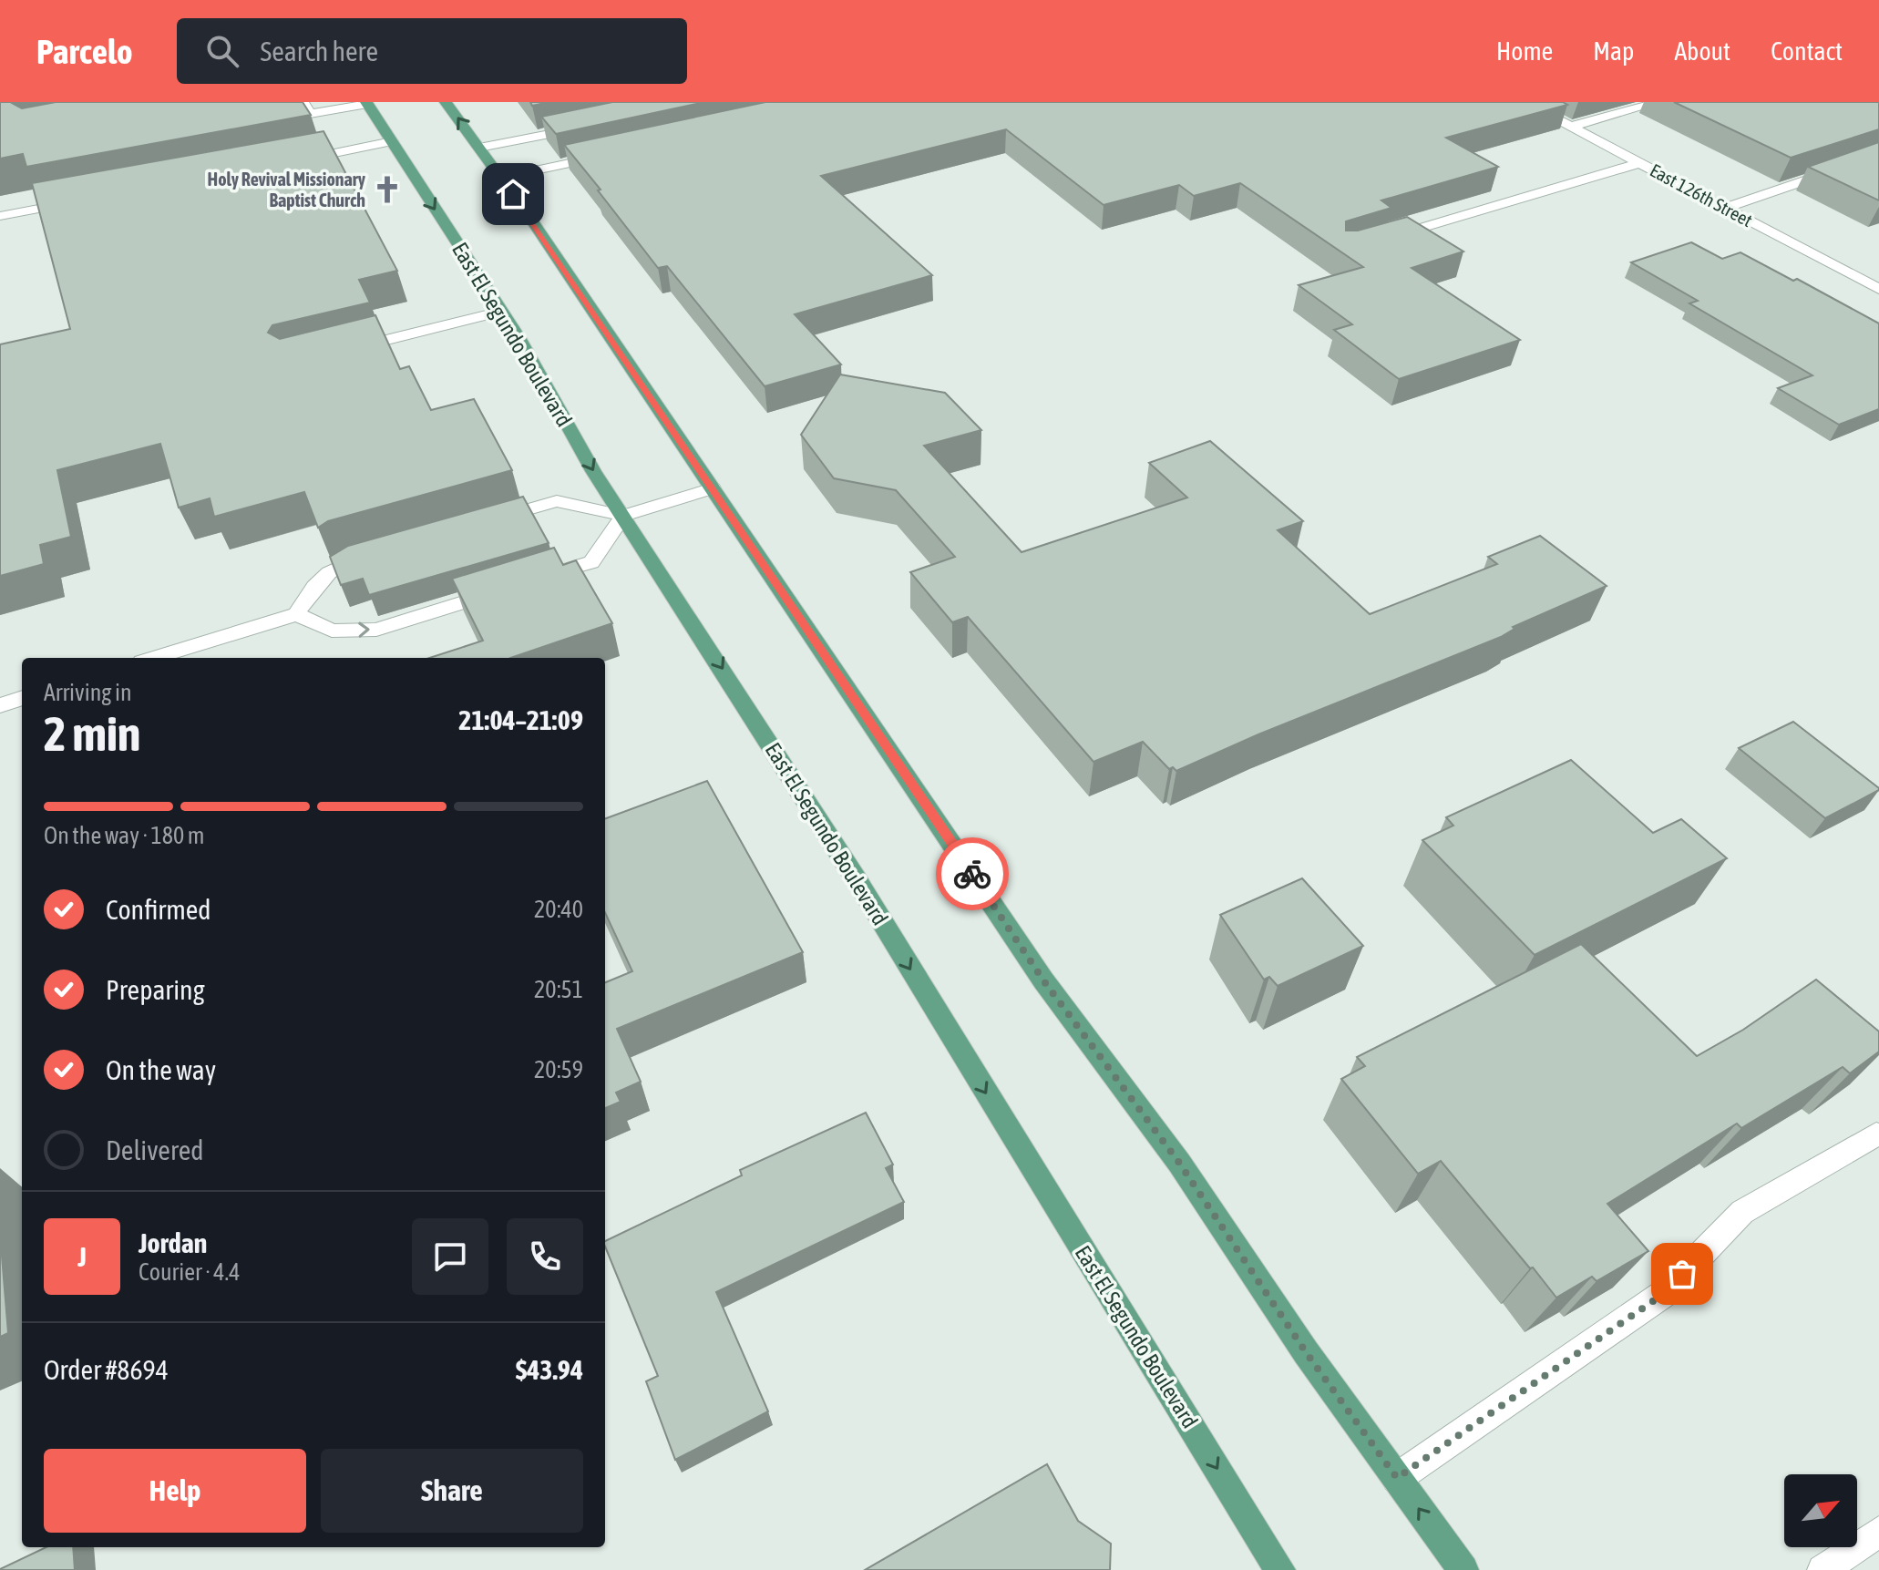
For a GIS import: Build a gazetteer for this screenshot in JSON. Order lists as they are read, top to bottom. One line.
{"streets":{"main road":["East El Segundo Boulevard"],"street":["East 126th Street"]},"places":{"church":["Holy Revival Missionary Baptist Church"]},"north":"top right","page":{"header":"Parcelo","search":"Search here","nav":["Home","Map","About","Contact"],"heading":["2 min","Arriving in","21:04–21:09"],"panel":["Jordan","Courier · 4.4","Order #8694","$43.94"],"bar":"On the way · 180 m","list":[["Confirmed","20:40"],["Preparing","20:51"],["On the way","20:59"],"Delivered"],"round":"J","buttons":["Help","Share"]}}
